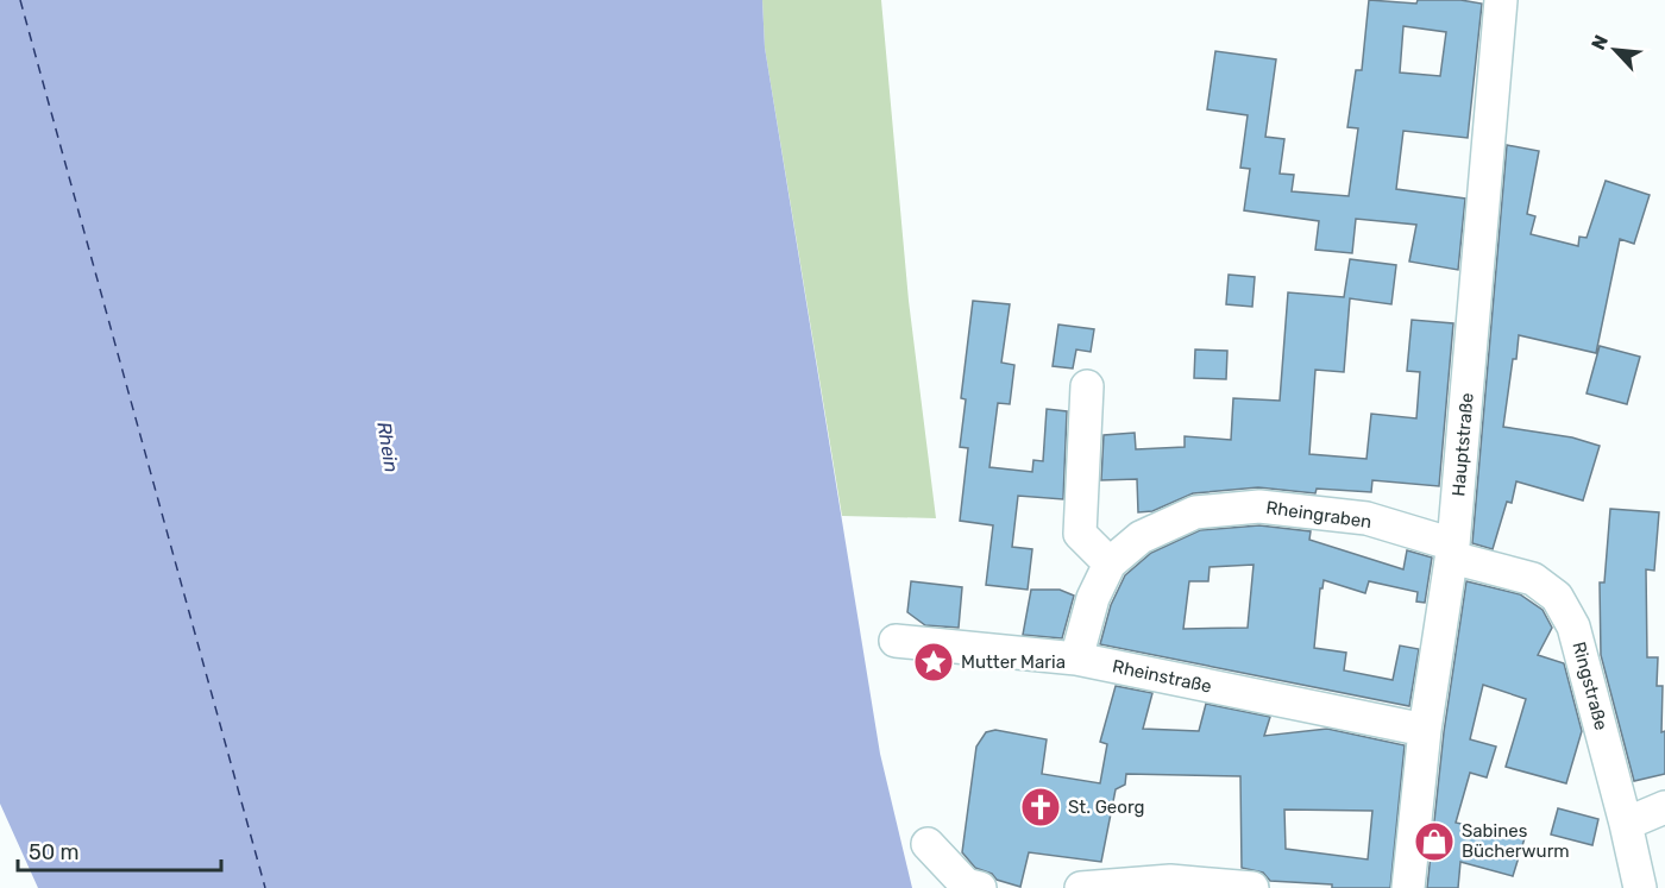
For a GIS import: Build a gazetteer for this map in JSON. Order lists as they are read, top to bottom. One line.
{"streets":{"street":["Hauptstraße","Rheingraben","Rheinstraße","Ringstraße"]},"crossings":[["Hauptstraße","Rheingraben"],["Hauptstraße","Rheinstraße"],["Hauptstraße","Ringstraße"],["Rheingraben","Rheinstraße"],["Rheingraben","Ringstraße"]],"water":["Rhein"],"places":{"place":["Mutter Maria"],"church":["St. Georg"],"shop":["Sabines Bücherwurm"]},"scale_bar":"50 m","north":"top left"}
